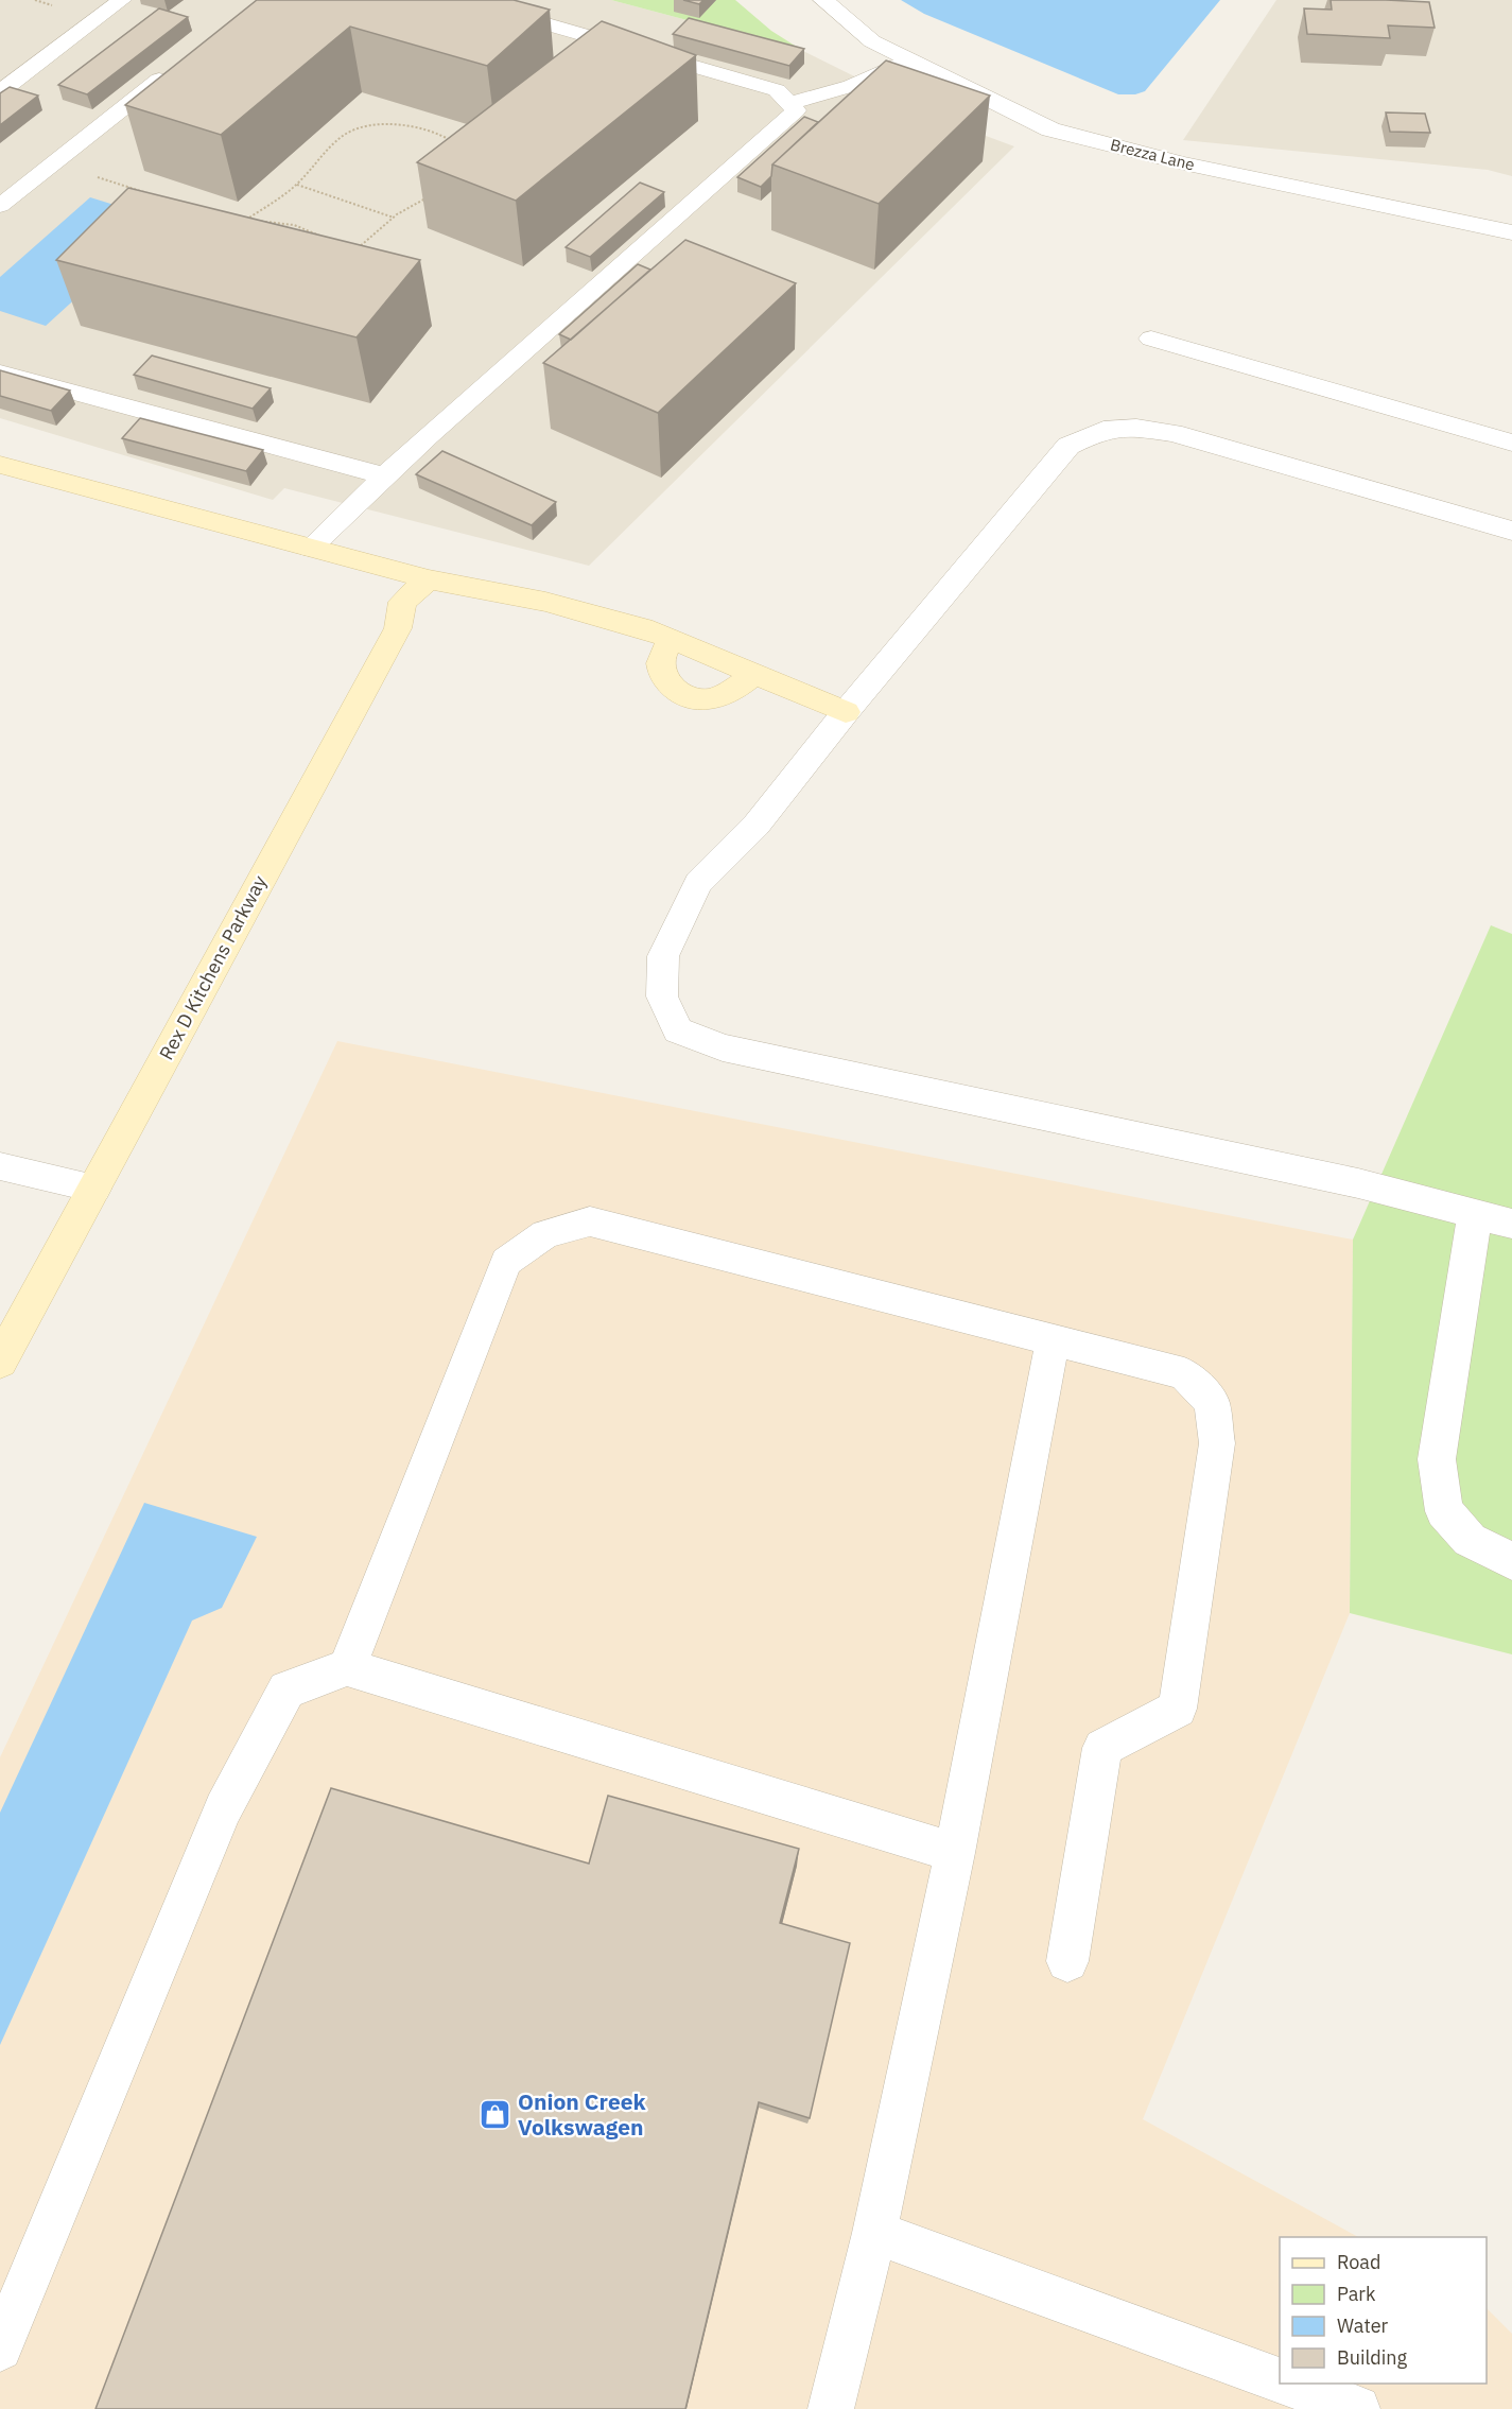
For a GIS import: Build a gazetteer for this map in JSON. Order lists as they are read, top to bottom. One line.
{"streets":{"street":["Brezza Lane","Rex D Kitchens Parkway"]},"places":{"shop":["Onion Creek Volkswagen"]},"legend":["Road","Park","Water","Building"]}
